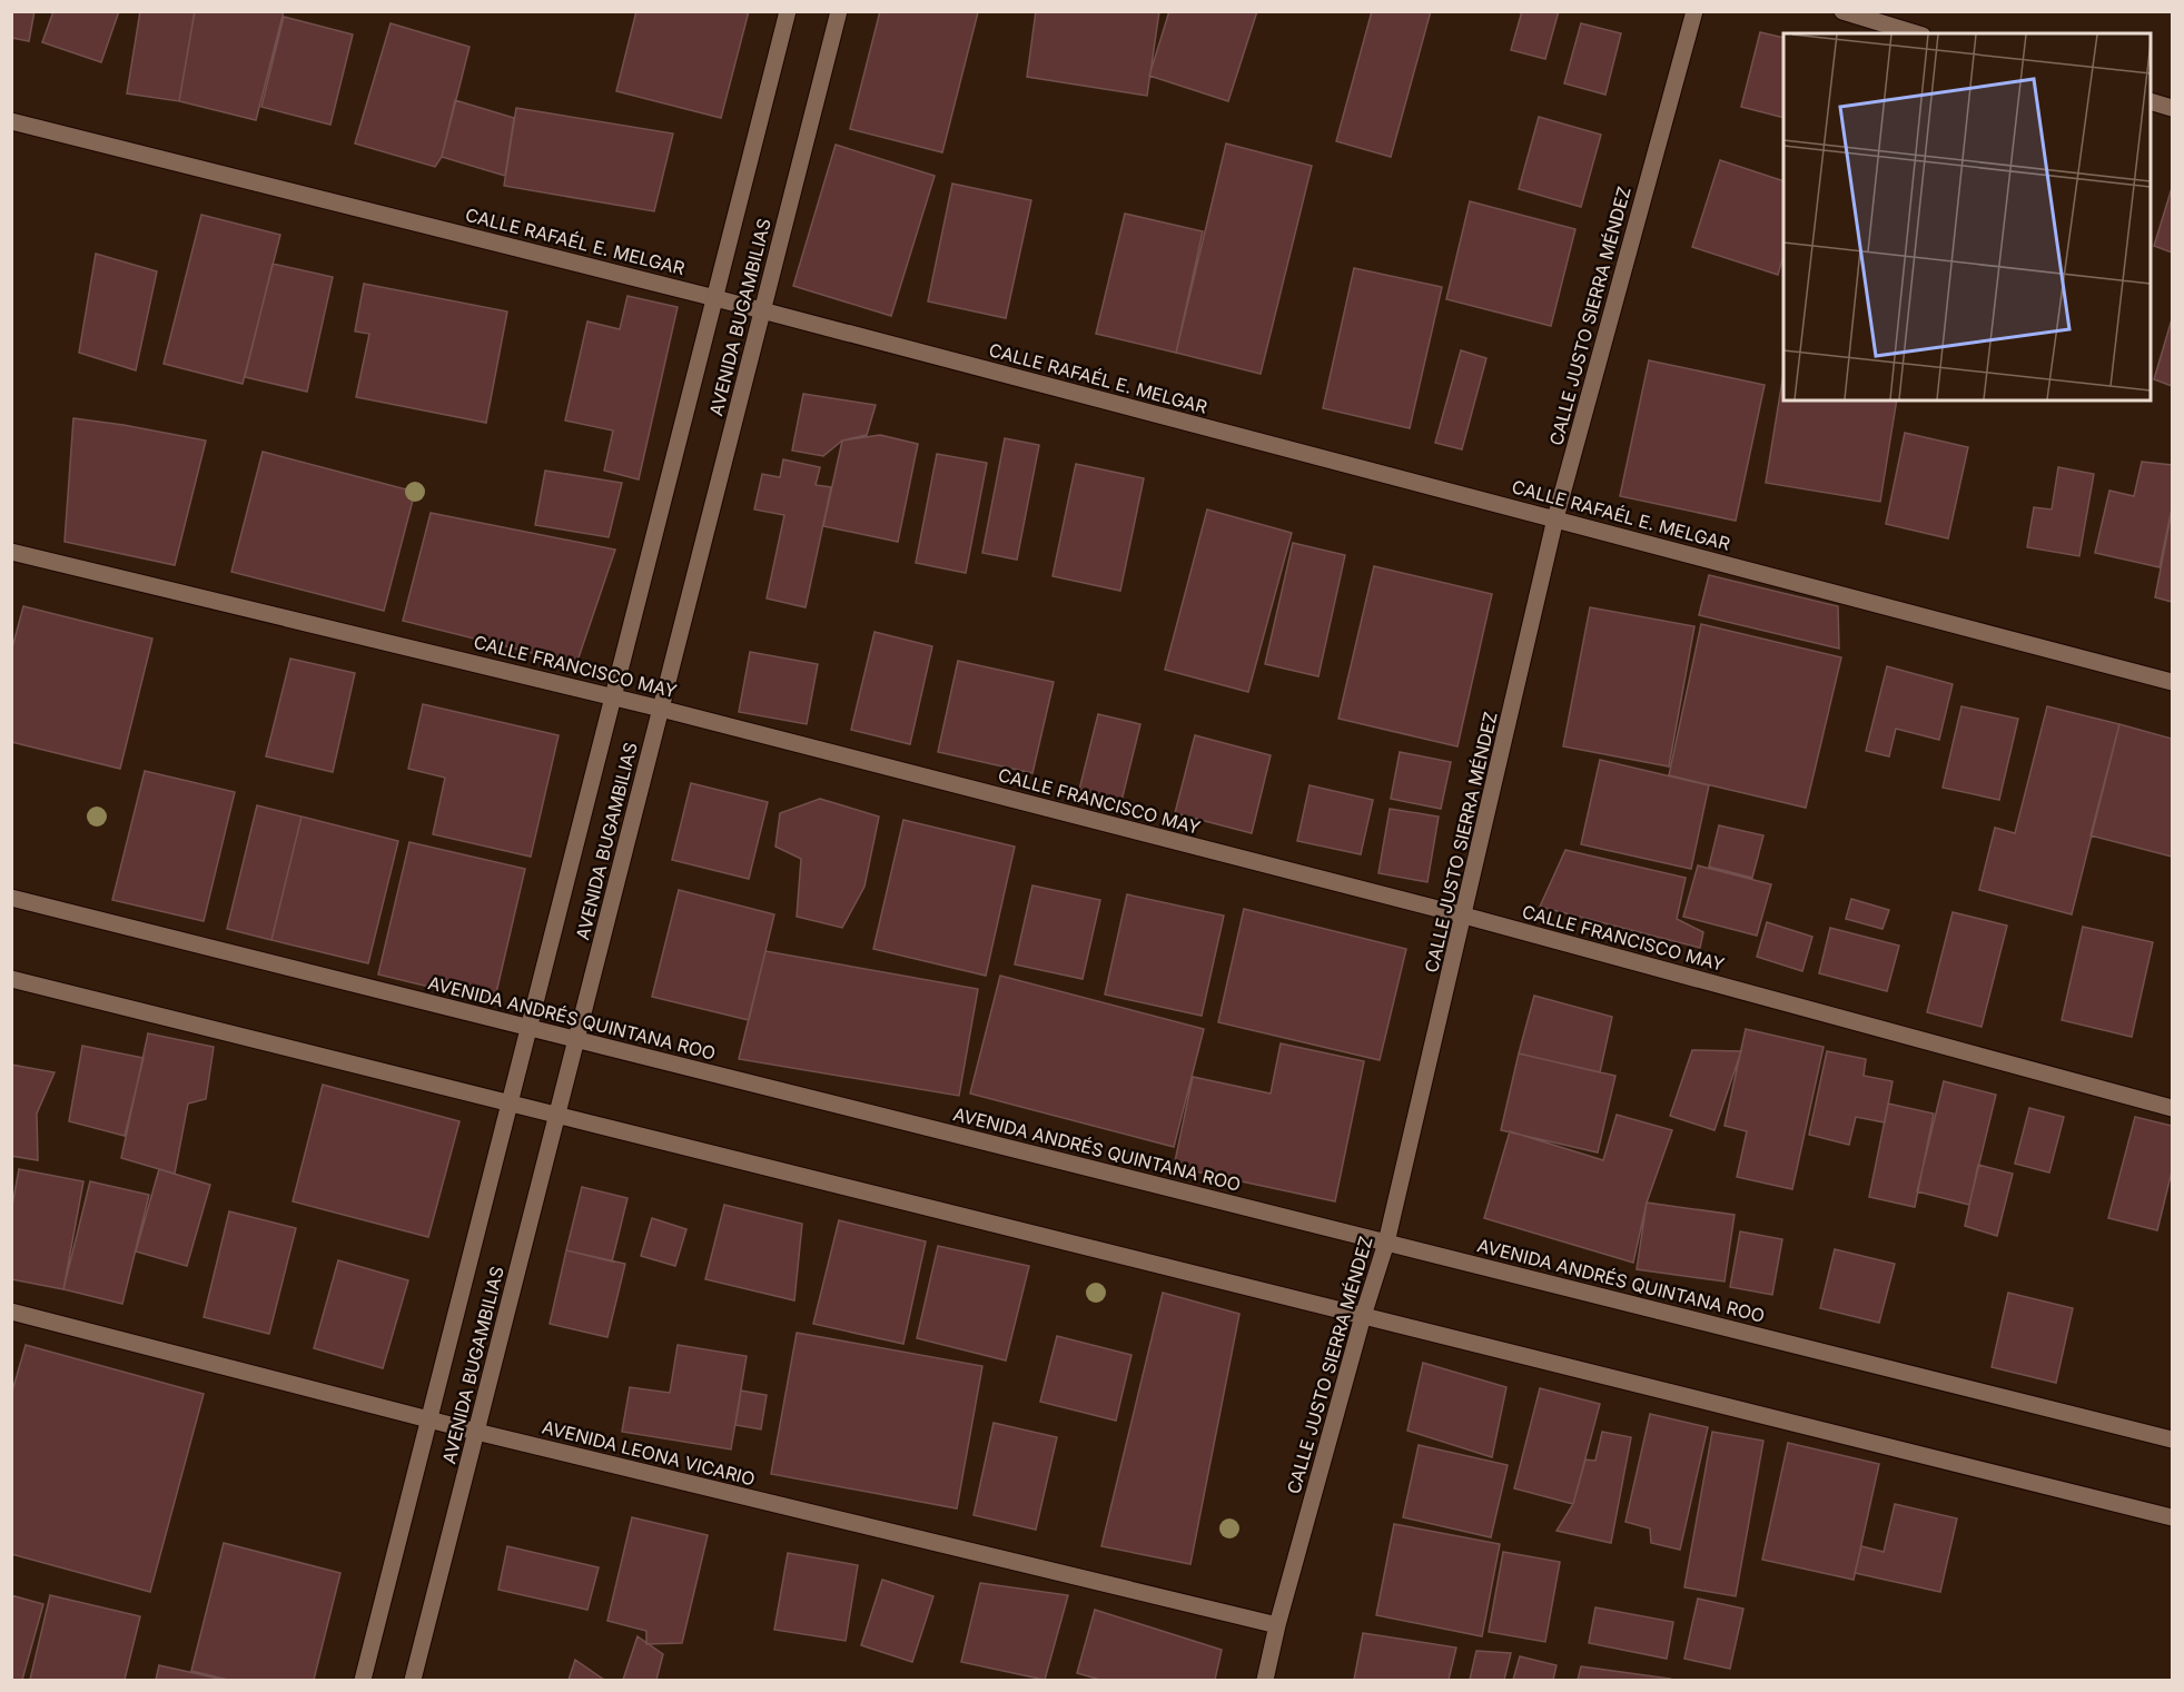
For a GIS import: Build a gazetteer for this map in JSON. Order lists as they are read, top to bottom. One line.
{"streets":{"main road":["CALLE RAFAÉL E. MELGAR","CALLE JUSTO SIERRA MÉNDEZ","AVENIDA BUGAMBILIAS","CALLE FRANCISCO MAY","AVENIDA ANDRÉS QUINTANA ROO","AVENIDA LEONA VICARIO"]},"crossings":[["CALLE RAFAÉL E. MELGAR","CALLE JUSTO SIERRA MÉNDEZ"],["CALLE RAFAÉL E. MELGAR","AVENIDA BUGAMBILIAS"],["CALLE JUSTO SIERRA MÉNDEZ","CALLE FRANCISCO MAY"],["CALLE JUSTO SIERRA MÉNDEZ","AVENIDA ANDRÉS QUINTANA ROO"],["CALLE JUSTO SIERRA MÉNDEZ","AVENIDA LEONA VICARIO"],["AVENIDA BUGAMBILIAS","CALLE FRANCISCO MAY"],["AVENIDA BUGAMBILIAS","AVENIDA ANDRÉS QUINTANA ROO"],["AVENIDA BUGAMBILIAS","AVENIDA LEONA VICARIO"]]}
